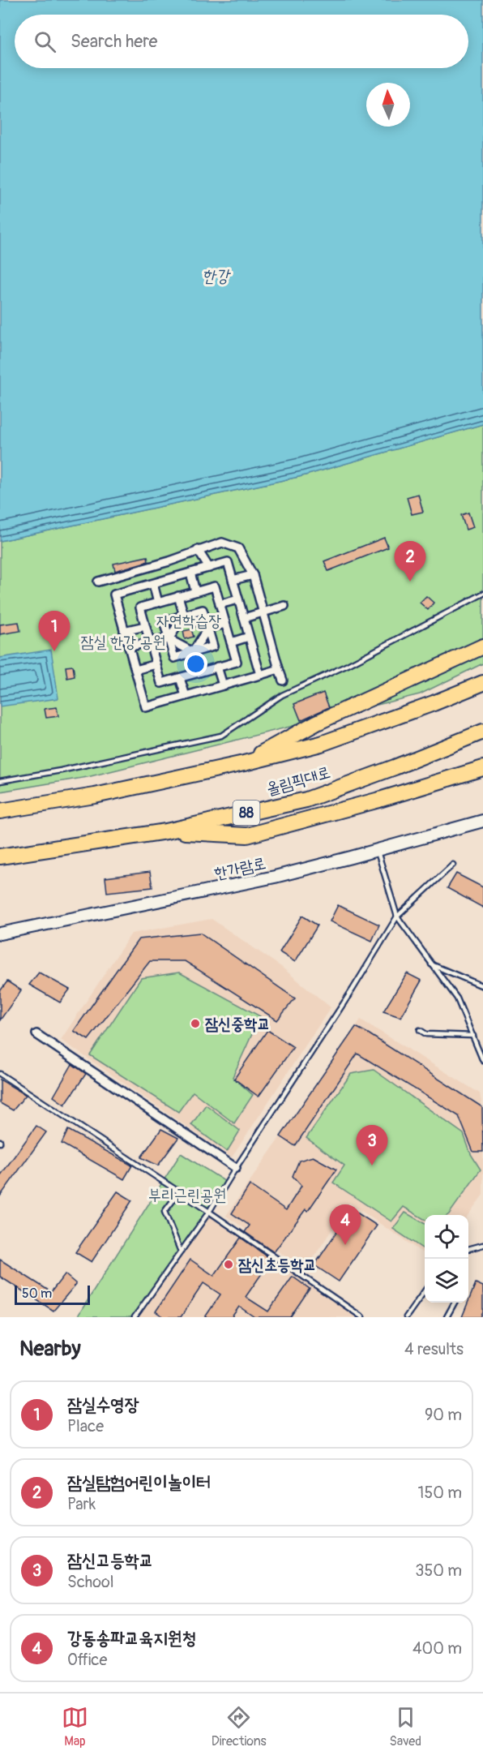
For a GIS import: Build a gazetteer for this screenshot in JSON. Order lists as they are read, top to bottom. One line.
{"streets":{"highway":["올림픽대로","88"],"street":["한가람로"]},"water":["한강"],"parks":["자연학습장","잠실 한강 공원","부리근린공원"],"places":["잠신중학교","잠신초등학교"],"scale_bar":"50 m","north":"top","page":{"search":"Search here","pins":["2","1","3","4"],"scale":"50 m","heading":["Nearby","4 results"],"list":[{"mark":"1","name":"잠실수영장","note":"Place","value":"90 m"},{"mark":"2","name":"잠실탐험어린이놀이터","note":"Park","value":"150 m"},{"mark":"3","name":"잠신고등학교","note":"School","value":"350 m"},{"mark":"4","name":"강동송파교육지원청","note":"Office","value":"400 m"}],"nav":["Map","Directions","Saved"]}}
